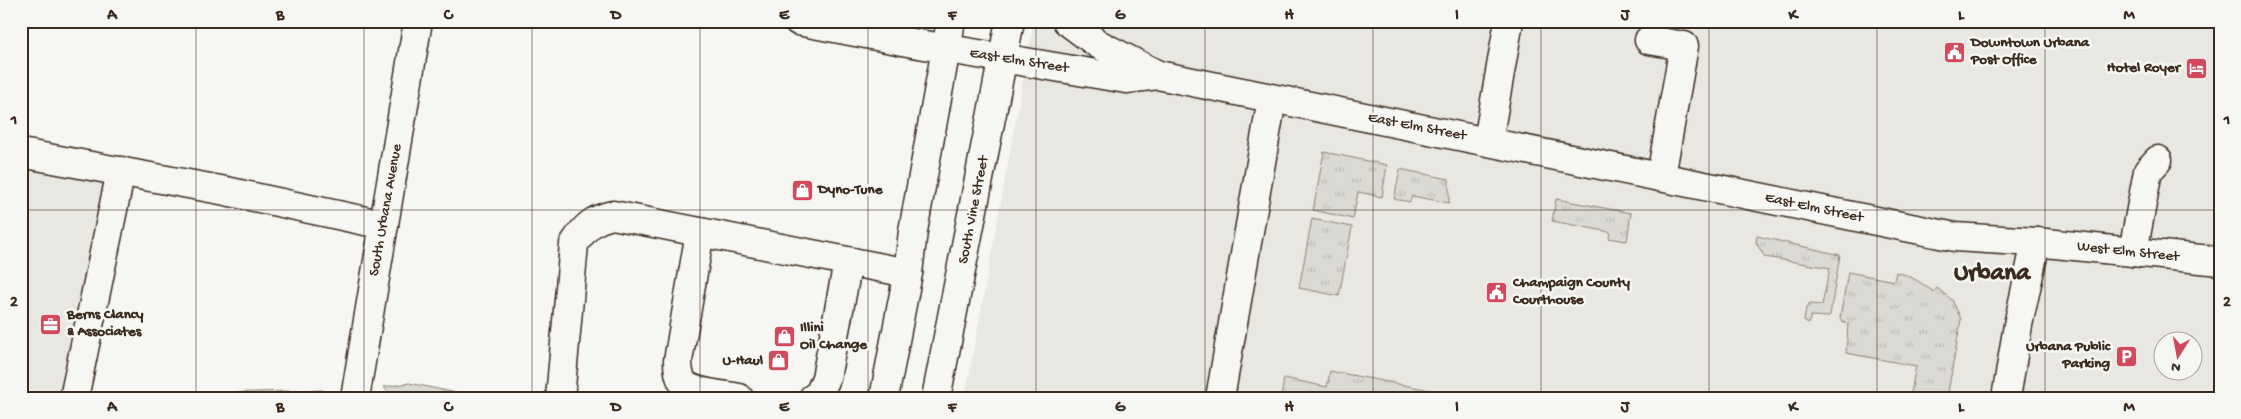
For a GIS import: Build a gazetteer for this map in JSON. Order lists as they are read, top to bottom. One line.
{"streets":{"street":["East Elm Street","South Urbana Avenue","South Vine Street","West Elm Street"]},"crossings":[["East Elm Street","South Vine Street"],["East Elm Street","West Elm Street"]],"districts":["Urbana"],"places":{"public building":["Downtown Urbana Post Office","Champaign County Courthouse"],"hotel":["Hotel Royer"],"shop":["Dyno-Tune","Illini Oil Change","U-Haul"],"office":["Berns Clancy & Associates"],"parking":["Urbana Public Parking"]},"north":"bottom","grid":{"columns":["A","B","C","D","E","F","G","H","I","J","K","L","M"],"rows":["1","2"]}}
